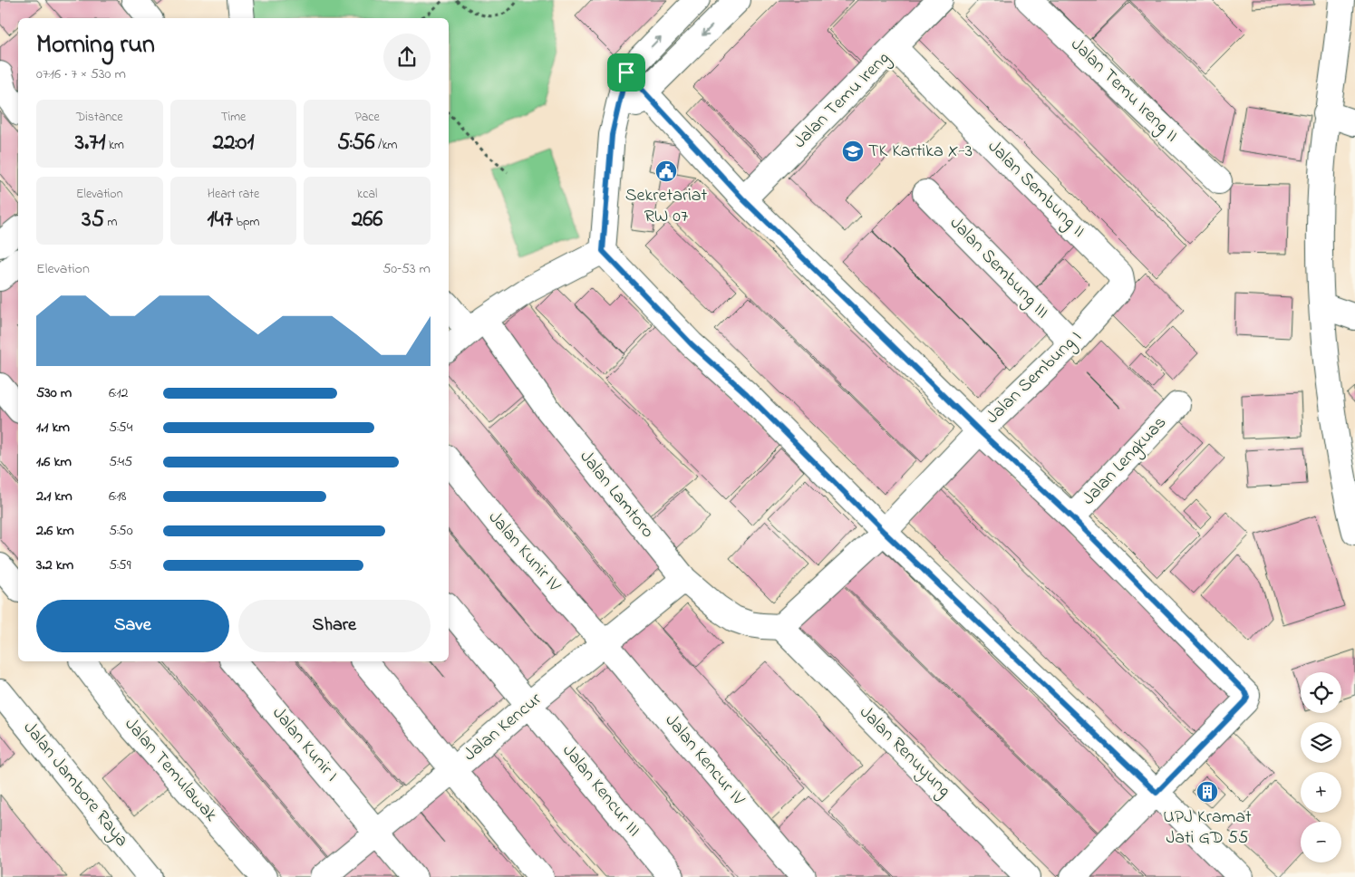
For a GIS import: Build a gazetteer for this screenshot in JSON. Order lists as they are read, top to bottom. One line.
{"streets":{"street":["Jalan Temu Ireng II","Jalan Temu Ireng","Jalan Sembung II","Jalan Sembung III","Jalan Sembung I","Jalan Lengkuas","Jalan Lamtoro","Jalan Kunir IV","Jalan Kencur","Jalan Kunir I","Jalan Renuyung","Jalan Kencur IV","Jalan Temulawak","Jalan Jambore Raya","Jalan Kencur III"]},"crossings":[["Jalan Temu Ireng","Jalan Sembung II"],["Jalan Sembung II","Jalan Sembung I"],["Jalan Sembung III","Jalan Sembung I"],["Jalan Sembung I","Jalan Lamtoro"],["Jalan Sembung I","Jalan Renuyung"],["Jalan Lamtoro","Jalan Kencur"],["Jalan Lamtoro","Jalan Renuyung"],["Jalan Kunir IV","Jalan Kencur"],["Jalan Kunir IV","Jalan Kencur IV"],["Jalan Kencur","Jalan Kunir I"],["Jalan Kencur","Jalan Kencur IV"],["Jalan Kencur","Jalan Kencur III"]],"places":{"school or university":["TK Kartika X-3"],"public building":["Sekretariat RW 07"],"building":["UPJ Kramat Jati GD 55"]},"page":{"heading":["Morning run","07:16 · 7 × 530 m"],"stats":[["Distance","3.71 km"],["Time","22:01"],["Pace","5:56 /km"],["Elevation","35 m"],["Heart rate","147 bpm"],["kcal","266"]],"chart":["Elevation","50–53 m"],"list":[{"name":"530 m","note":"6:12"},{"name":"1.1 km","note":"5:54"},{"name":"1.6 km","note":"5:45"},{"name":"2.1 km","note":"6:18"},{"name":"2.6 km","note":"5:50"},{"name":"3.2 km","note":"5:59"}],"buttons":["Save","Share"],"map_buttons":["+","−"]}}
